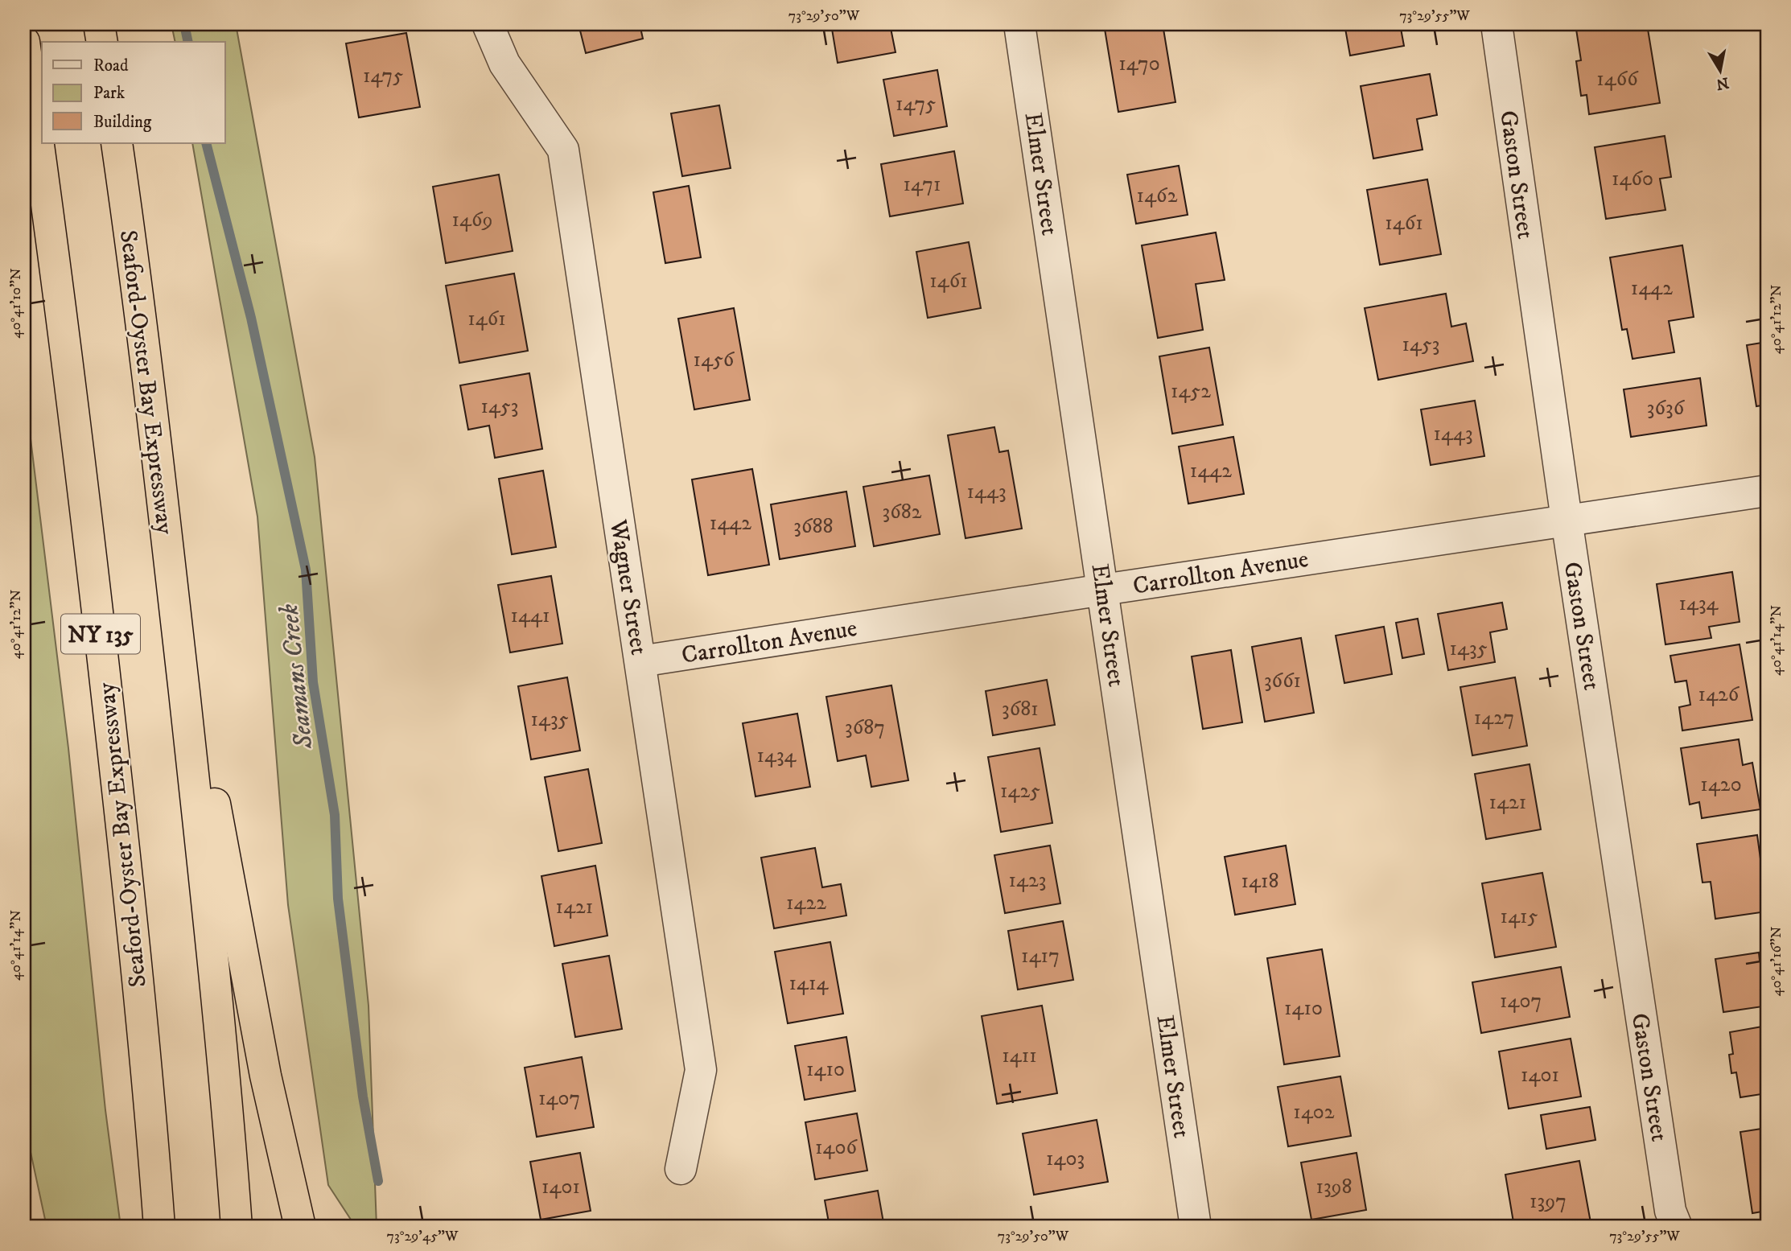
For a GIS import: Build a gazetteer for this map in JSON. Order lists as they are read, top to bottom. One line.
{"streets":{"highway":["Seaford-Oyster Bay Expressway","NY 135"],"street":["Elmer Street","Gaston Street","Carrollton Avenue","Wagner Street"]},"crossings":[["Elmer Street","Carrollton Avenue"],["Gaston Street","Carrollton Avenue"],["Carrollton Avenue","Wagner Street"]],"water":["Seamans Creek"],"house_numbers":["1470","1475","1466","1475","1460","1471","1462","1469","1461","1461","1442","1461","1453","1456","1452","1453","3636","1443","1442","1443","3682","1442","3688","1434","1441","1435","3661","1426","3681","1427","1435","3687","1434","1420","1425","1421","1423","1418","1422","1421","1415","1417","1414","1407","1410","1411","1410","1401","1407","1402","1406","1403","1401","1398","1397"],"legend":["Road","Park","Building"],"north":"bottom","coordinates":["73°29'50\"W","73°29'55\"W","40°41'10\"N","40°41'12\"N","40°41'14\"N","40°41'16\"N","73°29'45\"W"]}
